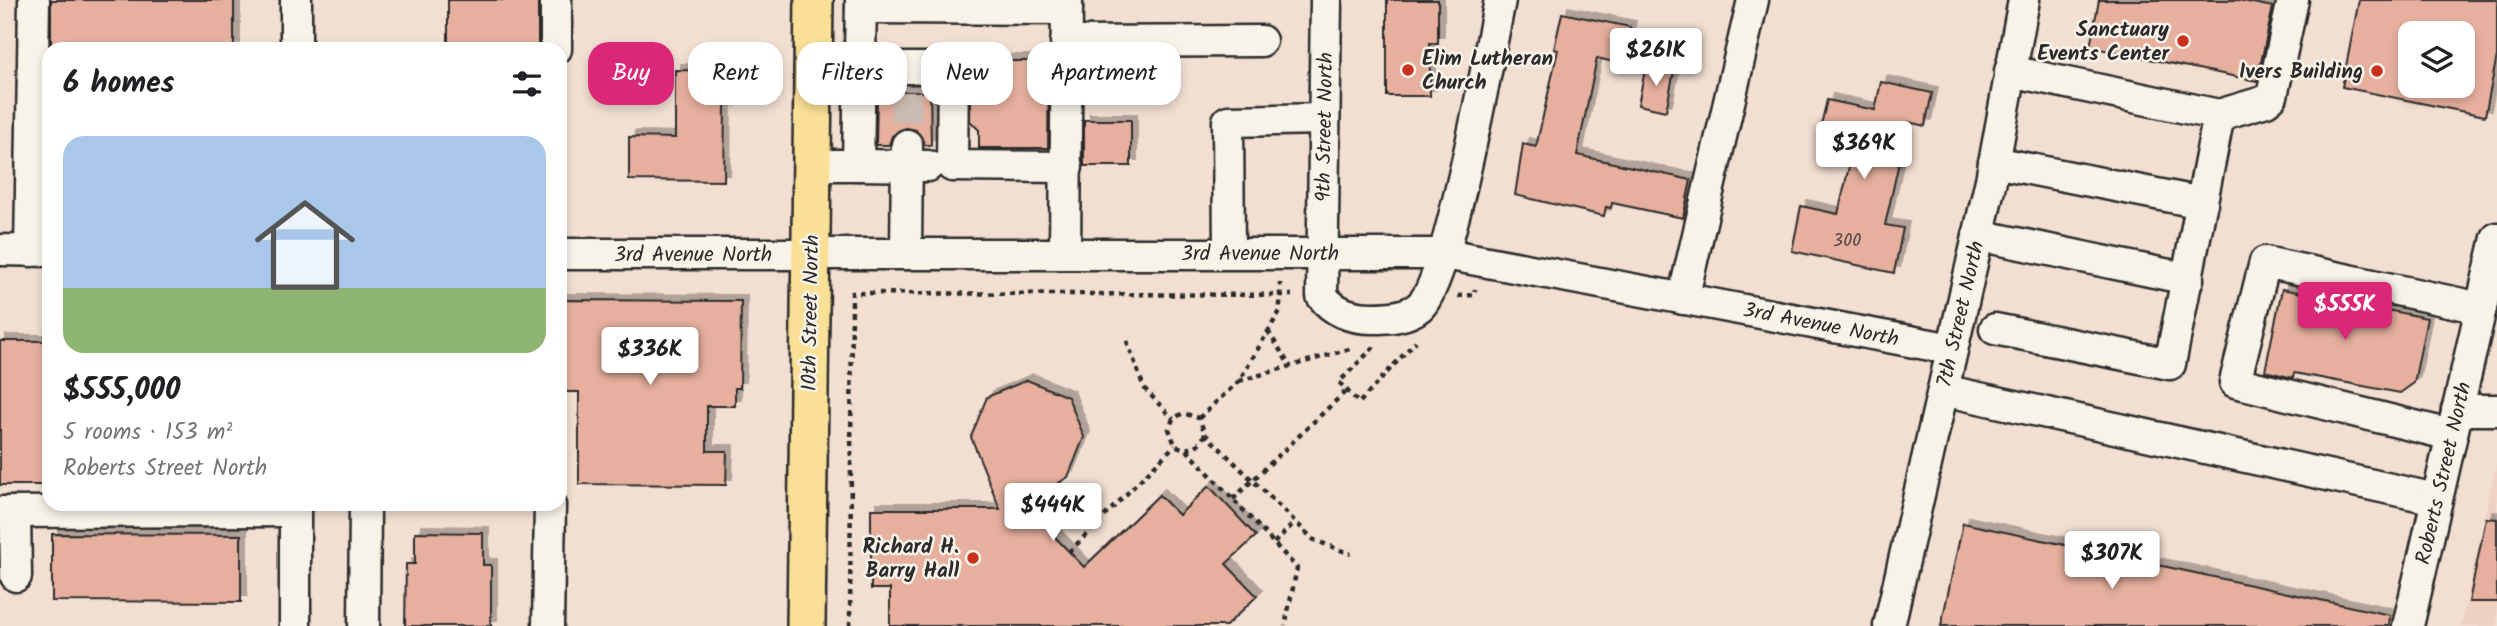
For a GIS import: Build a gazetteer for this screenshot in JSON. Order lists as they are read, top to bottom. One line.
{"streets":{"main road":["10th Street North"],"street":["9th Street North","3rd Avenue North","7th Street North","Roberts Street North"]},"crossings":[["9th Street North","3rd Avenue North"],["3rd Avenue North","10th Street North"],["3rd Avenue North","7th Street North"]],"places":["Sanctuary Events Center","Elim Lutheran Church","Ivers Building","Richard H. Barry Hall"],"house_numbers":["300"],"page":{"price":["$261K","$369K","$555K","$336K","$444K","$307K"],"chip":["Buy","Rent","Filters","New","Apartment"],"heading":"6 homes","list":[{"name":"$555,000","note":"5 rooms · 153 m² · Roberts Street North"}]}}
